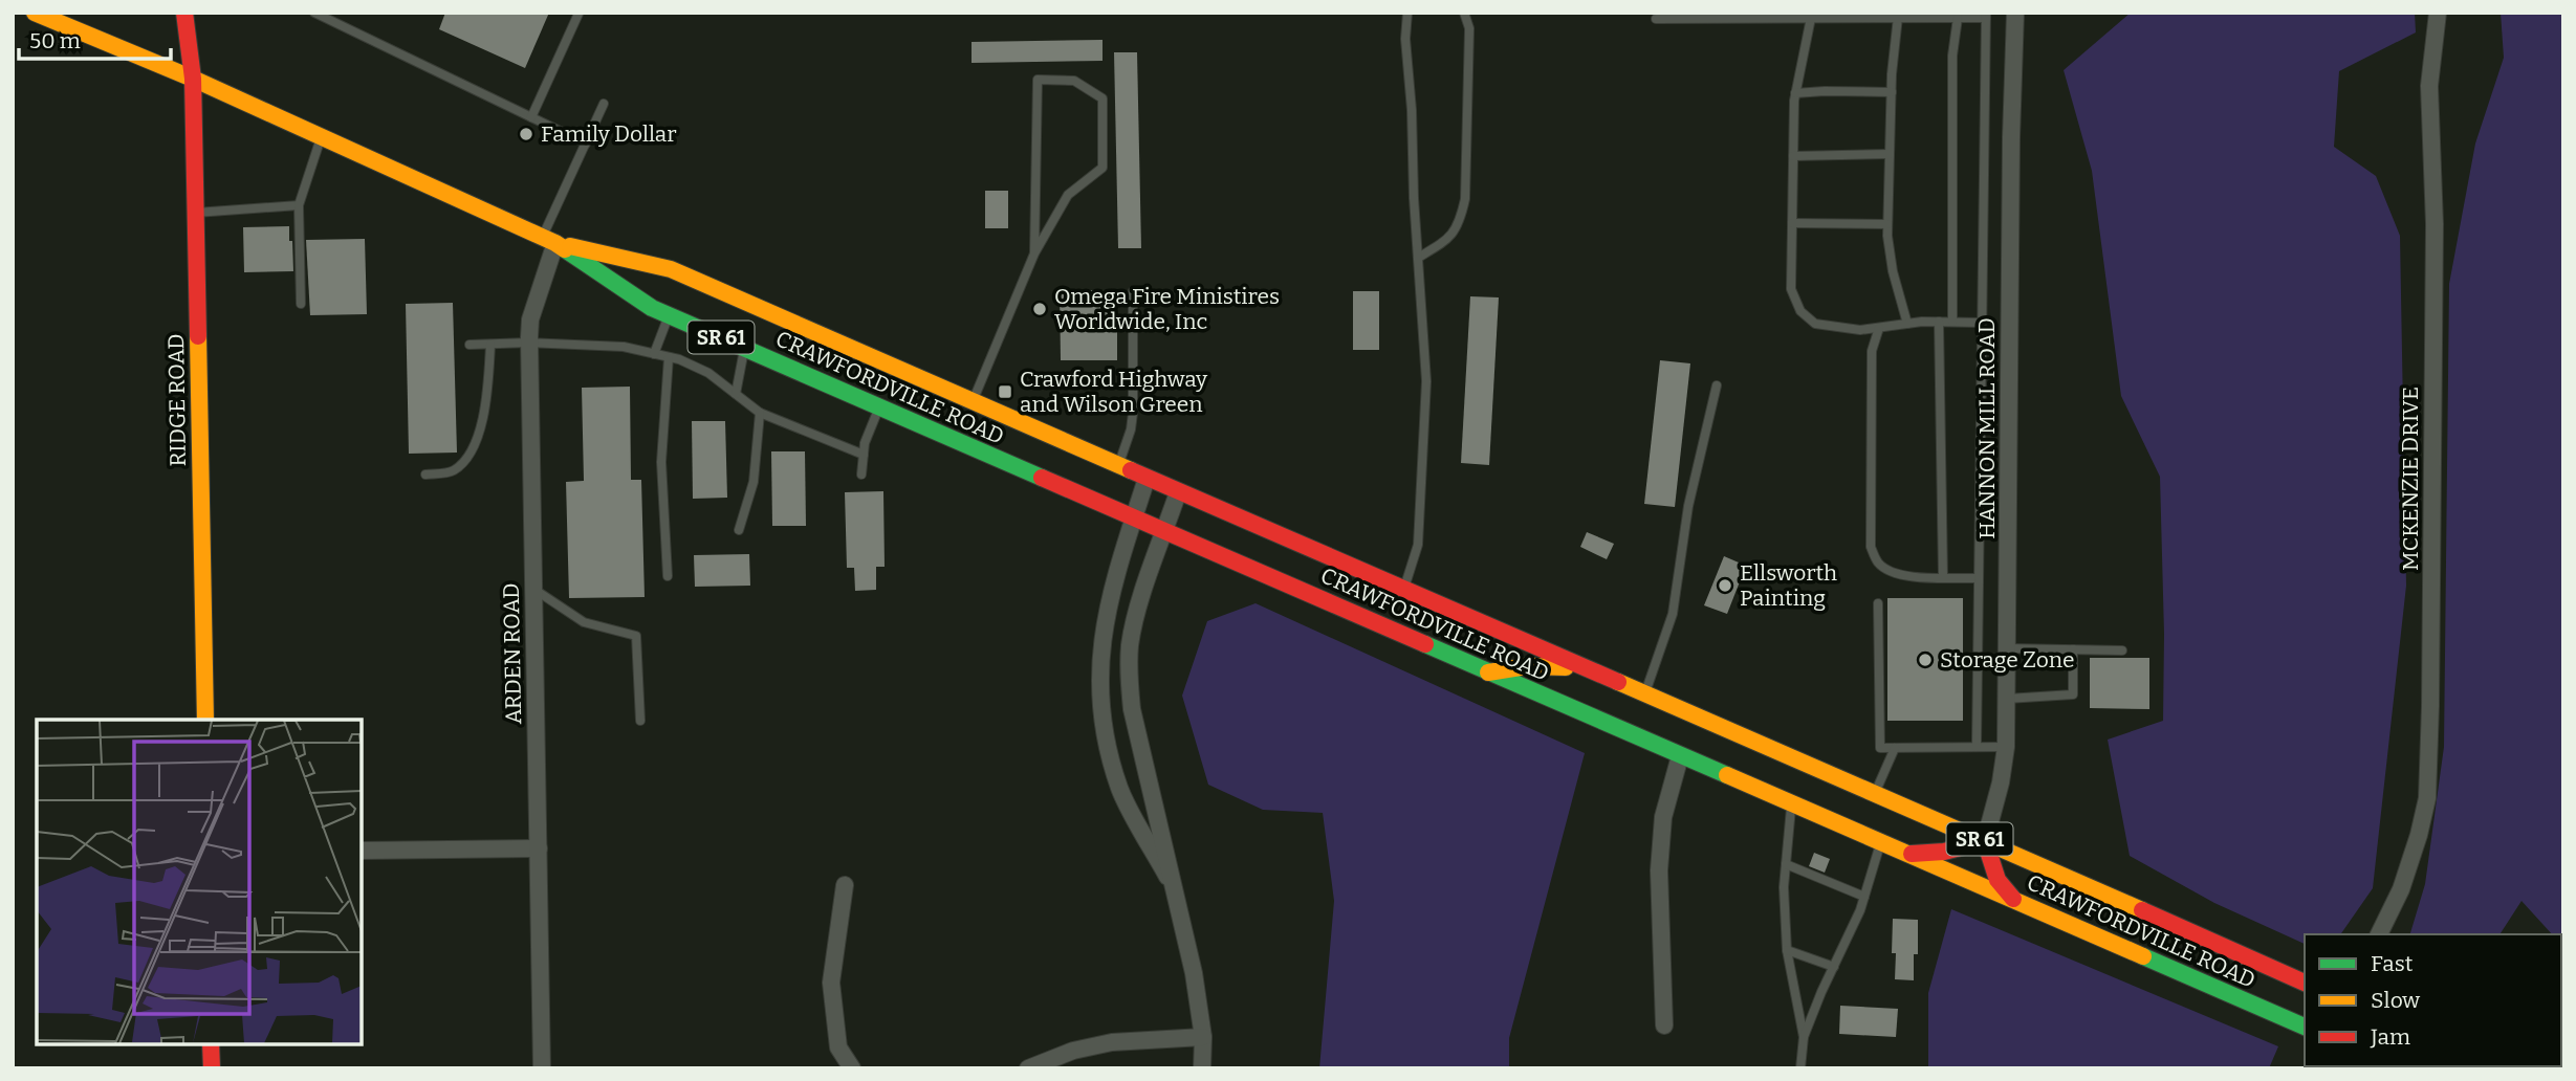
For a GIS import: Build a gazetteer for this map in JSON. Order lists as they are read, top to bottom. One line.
{"streets":{"main road":["SR 61","CRAWFORDVILLE ROAD","RIDGE ROAD"],"street":["HANNON MILL ROAD","MCKENZIE DRIVE","ARDEN ROAD"]},"crossings":[["CRAWFORDVILLE ROAD","RIDGE ROAD"],["CRAWFORDVILLE ROAD","HANNON MILL ROAD"],["CRAWFORDVILLE ROAD","ARDEN ROAD"]],"places":{"other":["Family Dollar","Omega Fire Ministires Worldwide, Inc","Ellsworth Painting","Storage Zone"],"transit":["Crawford Highway and Wilson Green"]},"legend":["Fast","Slow","Jam"],"scale_bar":"50 m"}
